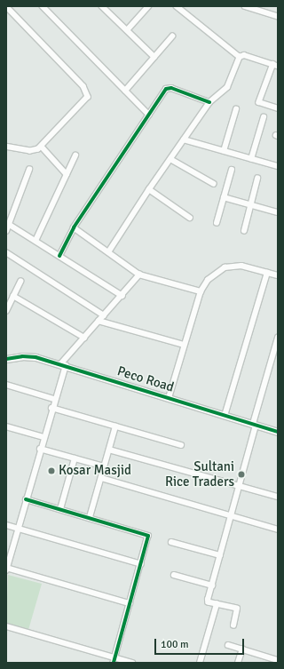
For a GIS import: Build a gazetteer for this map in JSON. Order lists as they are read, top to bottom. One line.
{"streets":{"street":["Peco Road"]},"places":["Kosar Masjid","Sultani Rice Traders"],"scale_bar":"100 m"}
